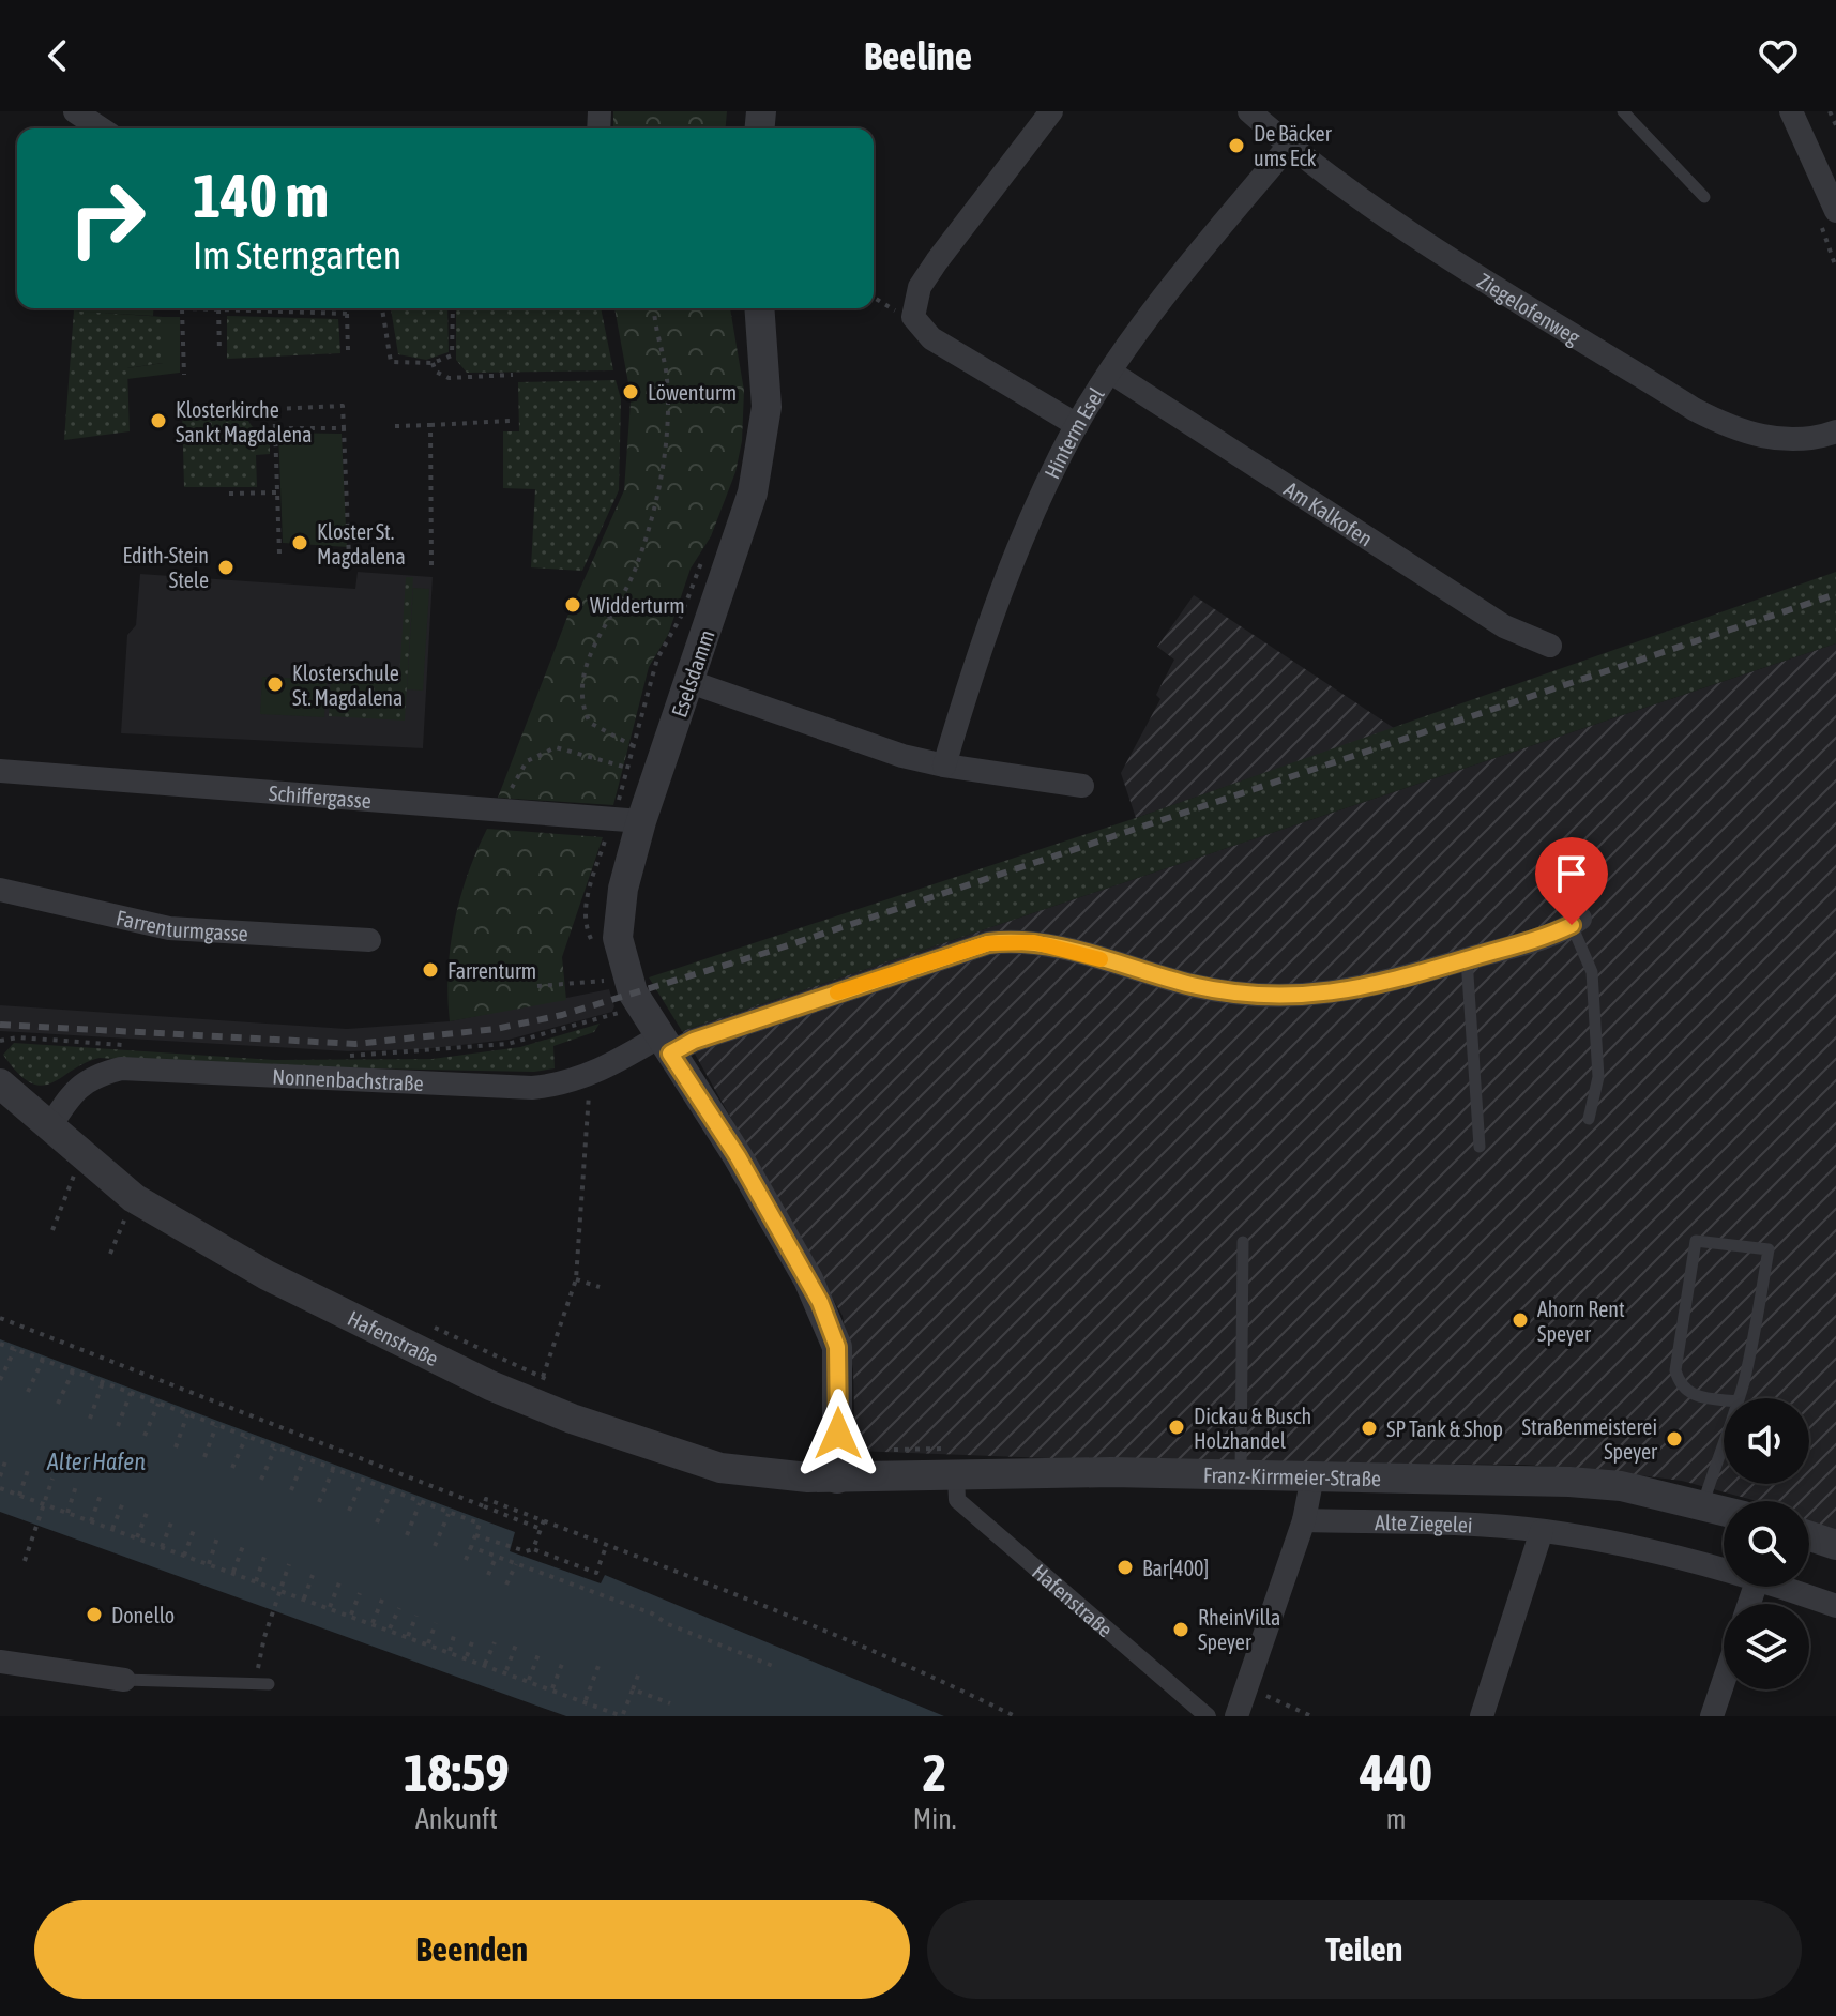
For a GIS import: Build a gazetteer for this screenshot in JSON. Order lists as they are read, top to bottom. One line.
{"streets":{"street":["Ziegelofenweg","Hinterm Esel","Am Kalkofen","Eselsdamm","Schiffergasse","Farrenturmgasse","Nonnenbachstraße","Hafenstraße","Franz-Kirrmeier-Straße","Alte Ziegelei"]},"crossings":[["Ziegelofenweg","Hinterm Esel"],["Hinterm Esel","Am Kalkofen"],["Eselsdamm","Schiffergasse"],["Eselsdamm","Nonnenbachstraße"],["Eselsdamm","Hafenstraße"],["Eselsdamm","Franz-Kirrmeier-Straße"],["Nonnenbachstraße","Hafenstraße"],["Hafenstraße","Franz-Kirrmeier-Straße"]],"water":["Alter Hafen"],"places":["De Bäcker ums Eck","Löwenturm","Klosterkirche Sankt Magdalena","Kloster St. Magdalena","Edith-Stein Stele","Widderturm","Klosterschule St. Magdalena","Farrenturm","Ahorn Rent Speyer","Dickau & Busch Holzhandel","SP Tank & Shop","Straßenmeisterei Speyer","Bar[400]","Donello","RheinVilla Speyer"],"page":{"header":"Beeline","turn":["140 m","Im Sterngarten"],"eta":["18:59","Ankunft","2","Min.","440","m"],"buttons":["Beenden","Teilen"]}}
